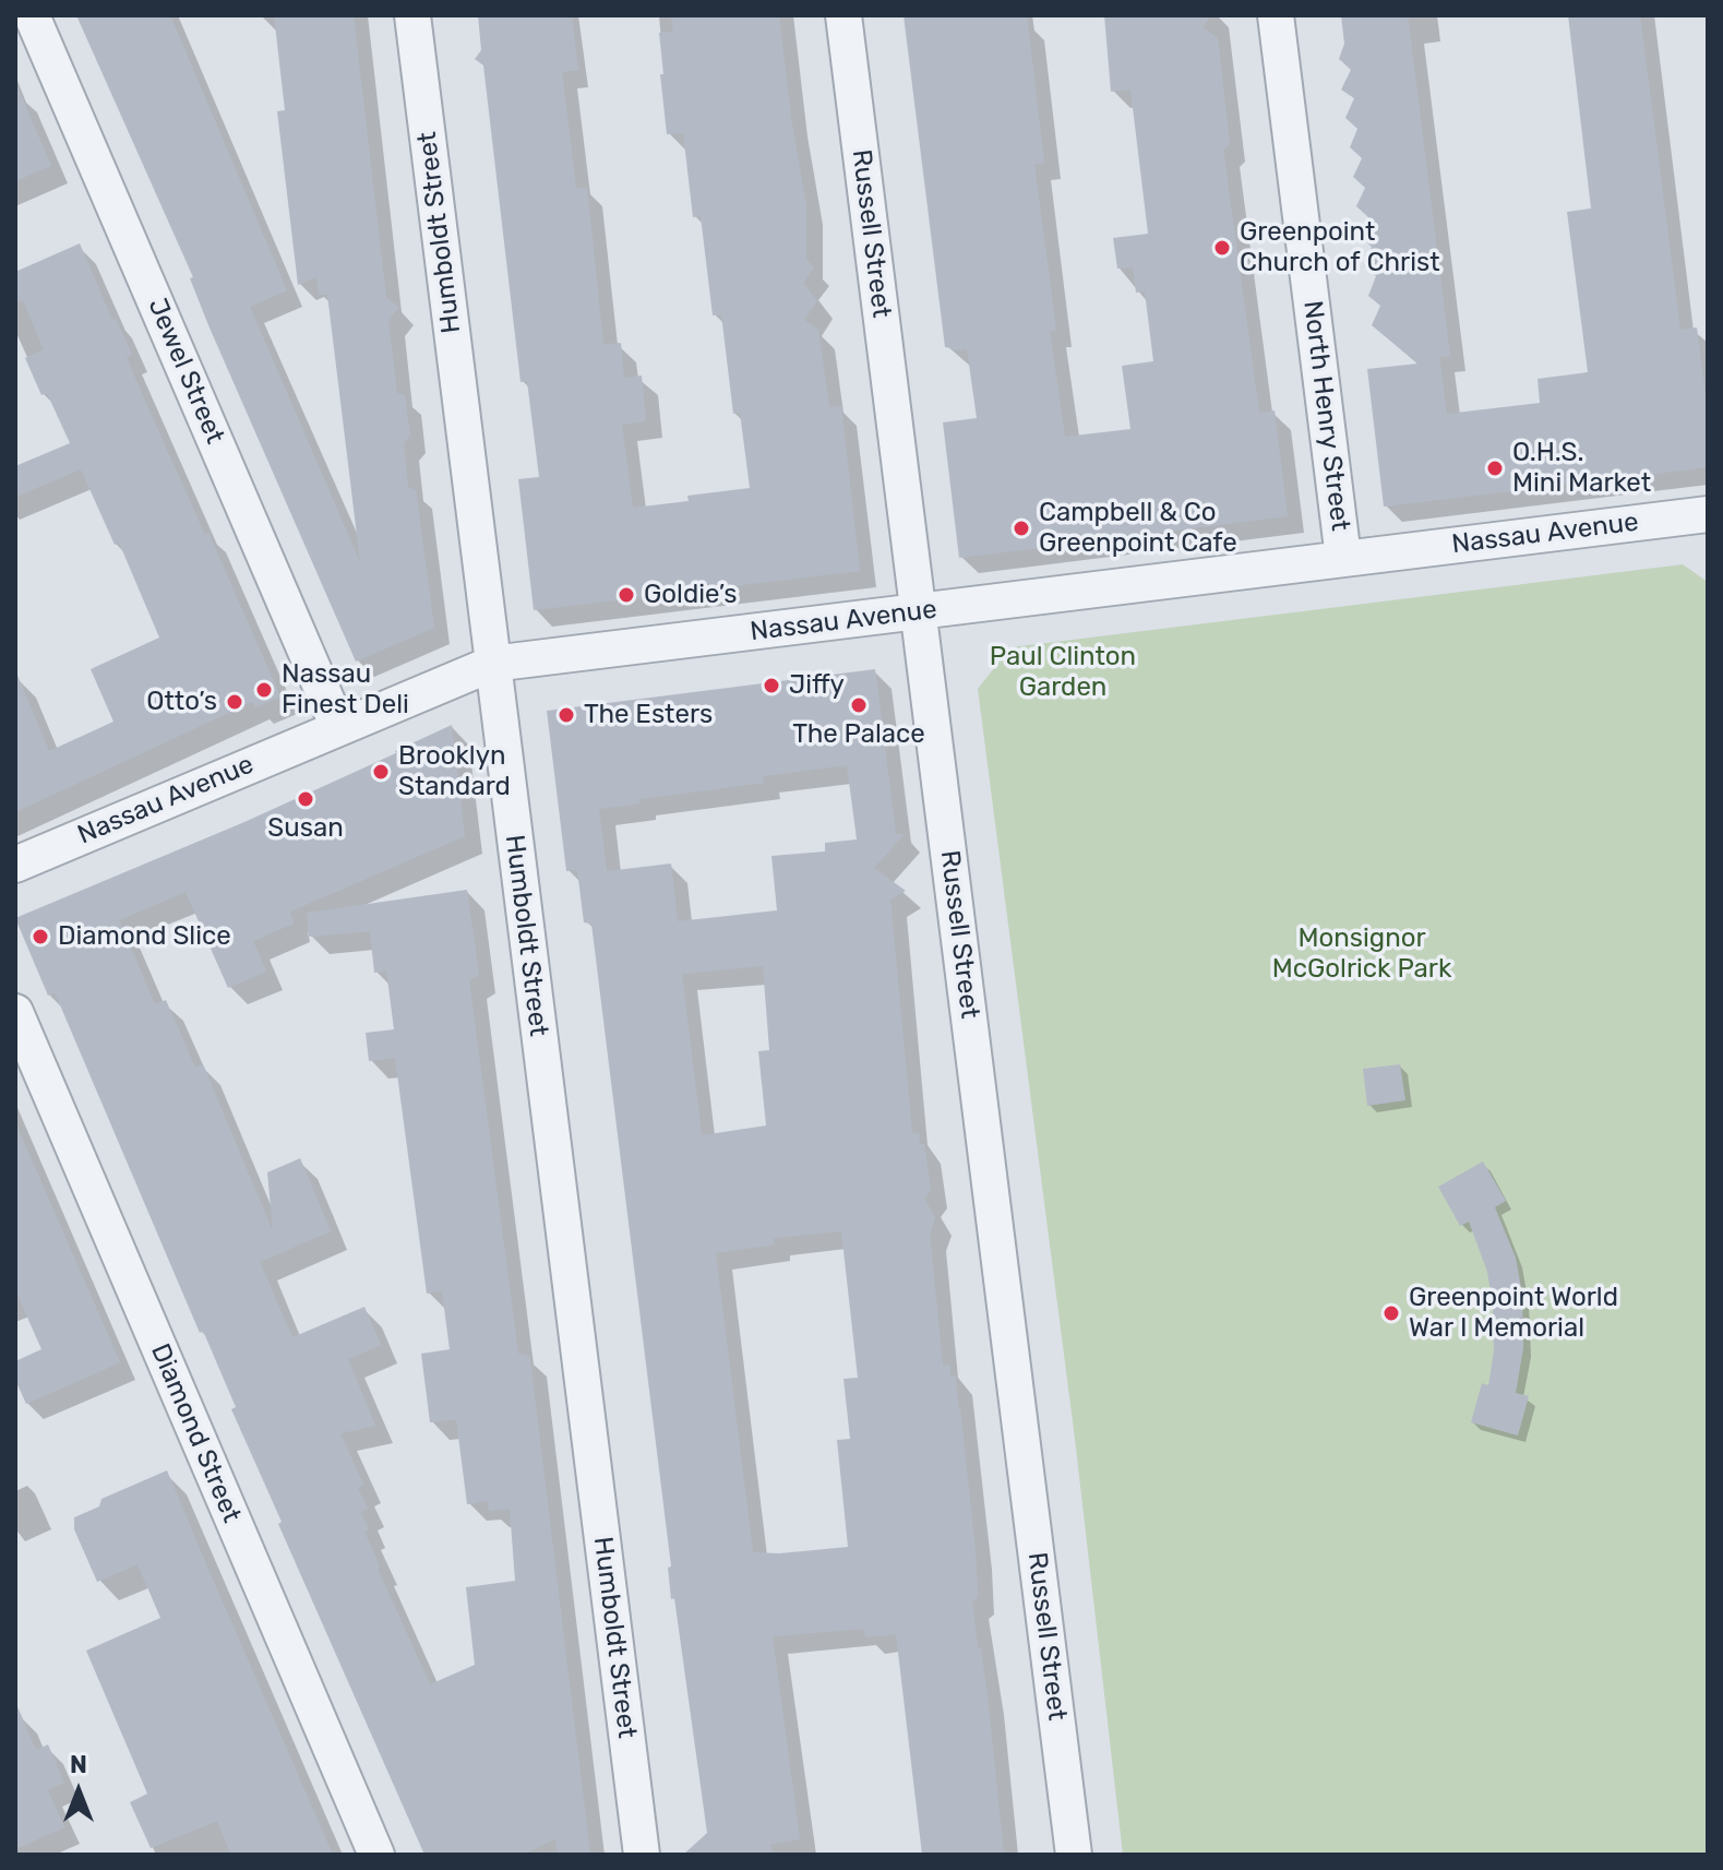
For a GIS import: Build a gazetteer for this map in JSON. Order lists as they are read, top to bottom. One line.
{"streets":{"street":["Humboldt Street","Russell Street","Jewel Street","North Henry Street","Nassau Avenue","Diamond Street"]},"crossings":[["Humboldt Street","Nassau Avenue"],["Russell Street","Nassau Avenue"],["Jewel Street","Nassau Avenue"],["North Henry Street","Nassau Avenue"]],"parks":["Paul Clinton Garden","Monsignor McGolrick Park"],"places":["Greenpoint Church of Christ","O.H.S. Mini Market","Campbell & Co Greenpoint Cafe","Goldie’s","Jiffy","Nassau Finest Deli","Otto’s","The Palace","The Esters","Brooklyn Standard","Susan","Diamond Slice","Greenpoint World War I Memorial"],"north":"top"}
